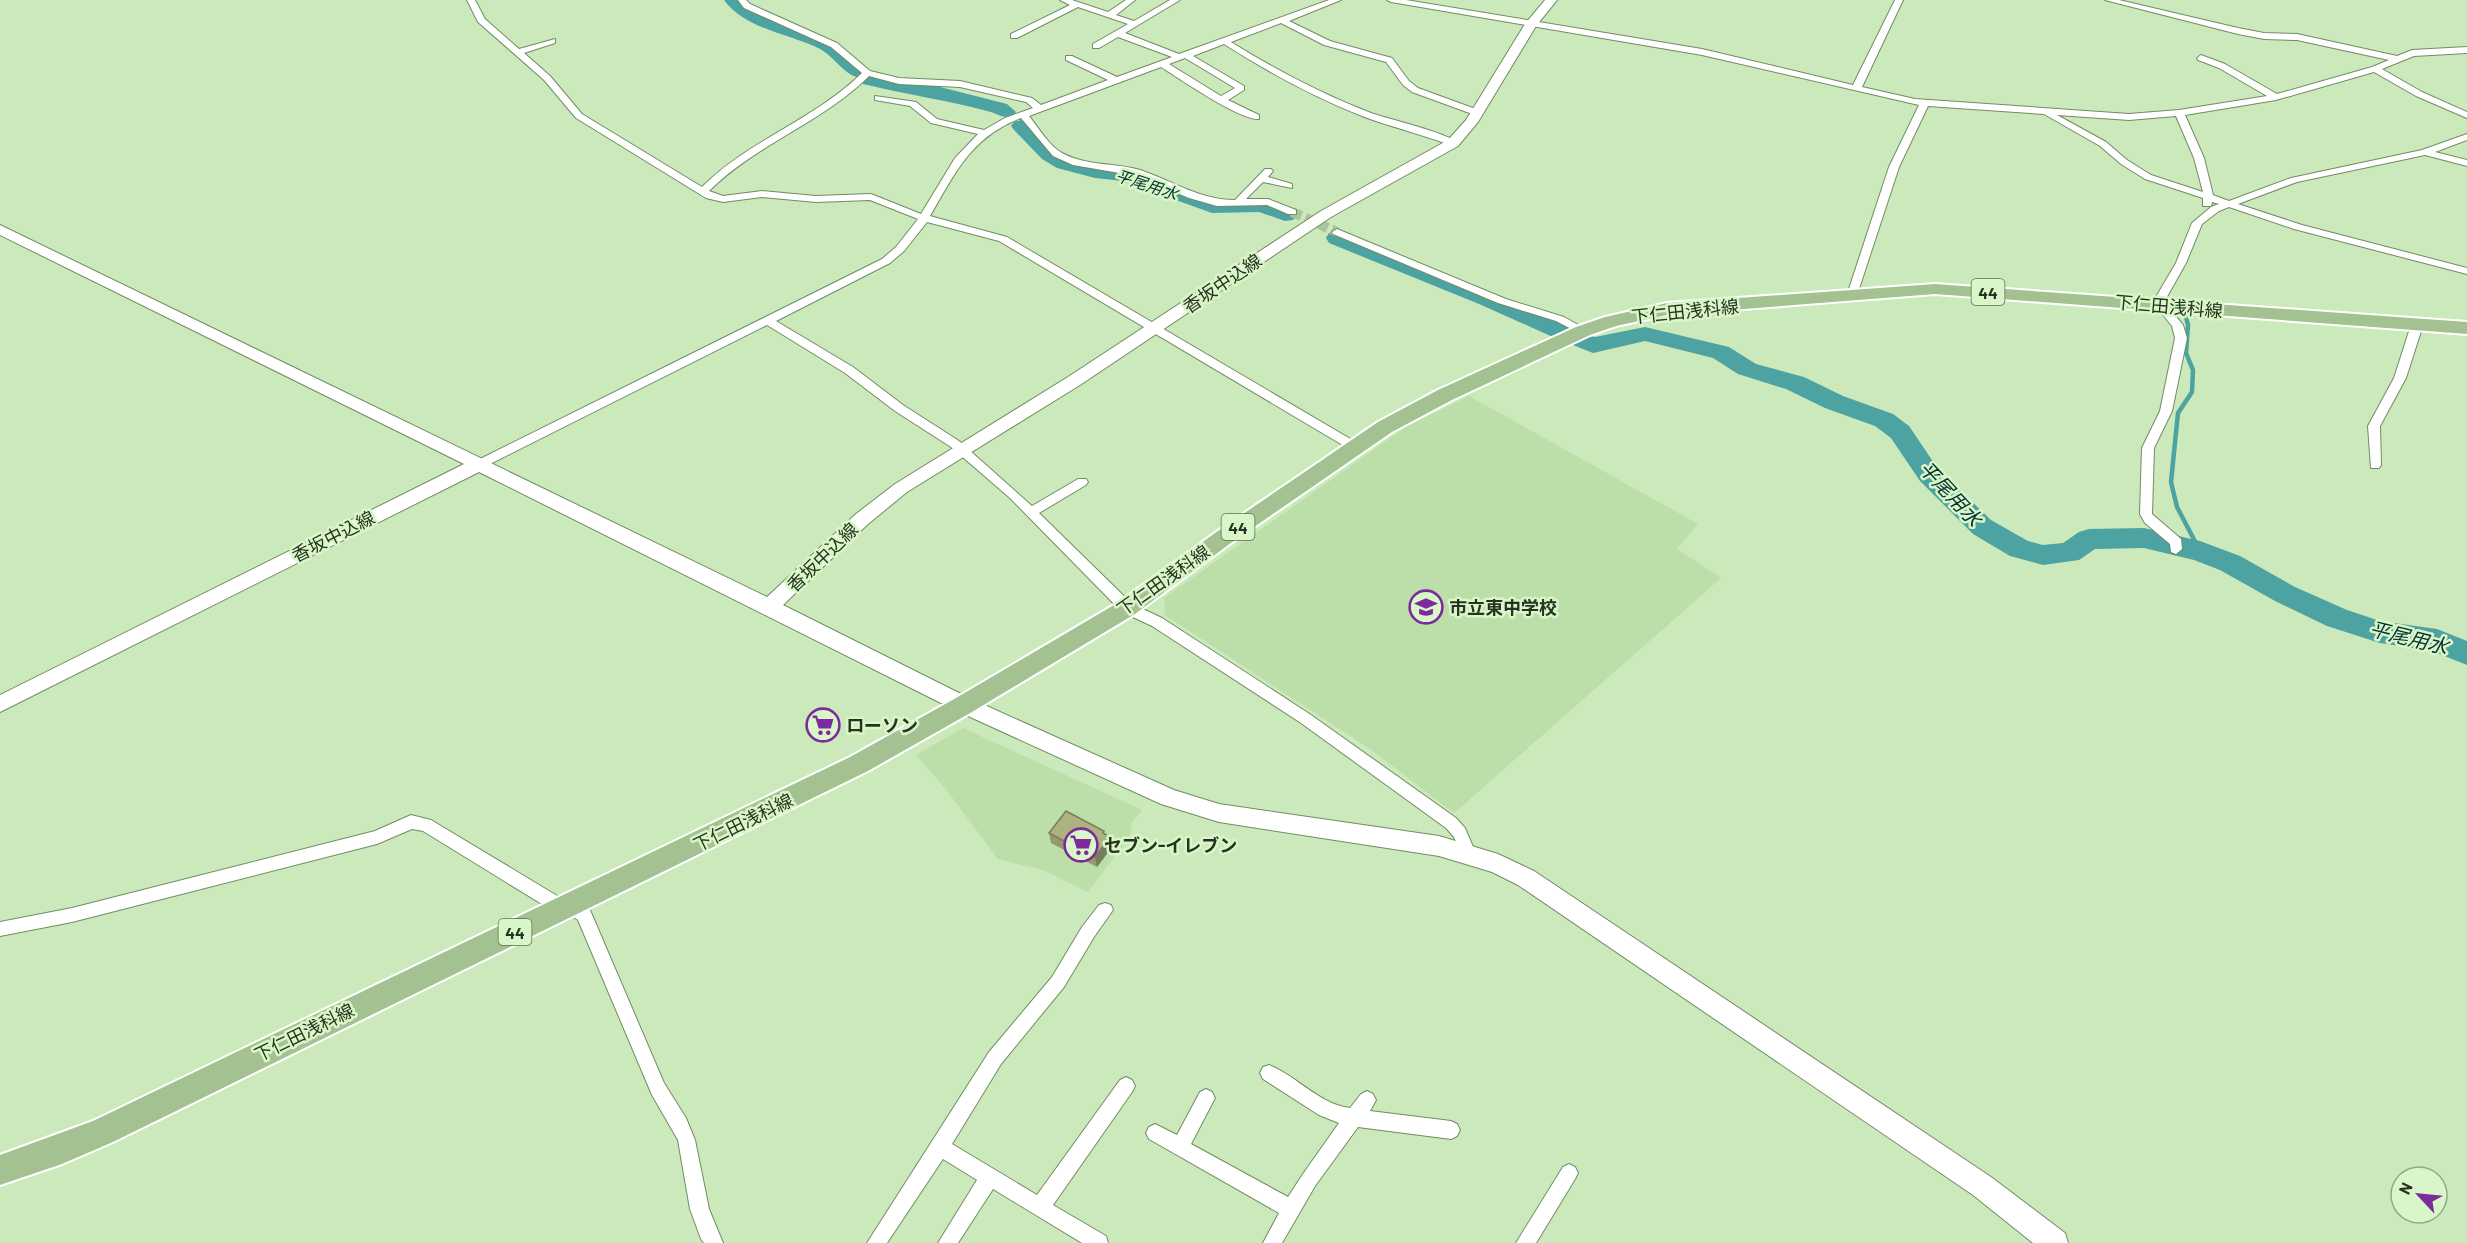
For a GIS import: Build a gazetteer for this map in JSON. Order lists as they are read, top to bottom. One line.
{"streets":{"main road":["香坂中込線","44","下仁田浅科線"]},"water":["平尾用水"],"places":{"school or university":["市立東中学校"],"supermarket":["ローソン","セブン-イレブン"]},"north":"top left"}
